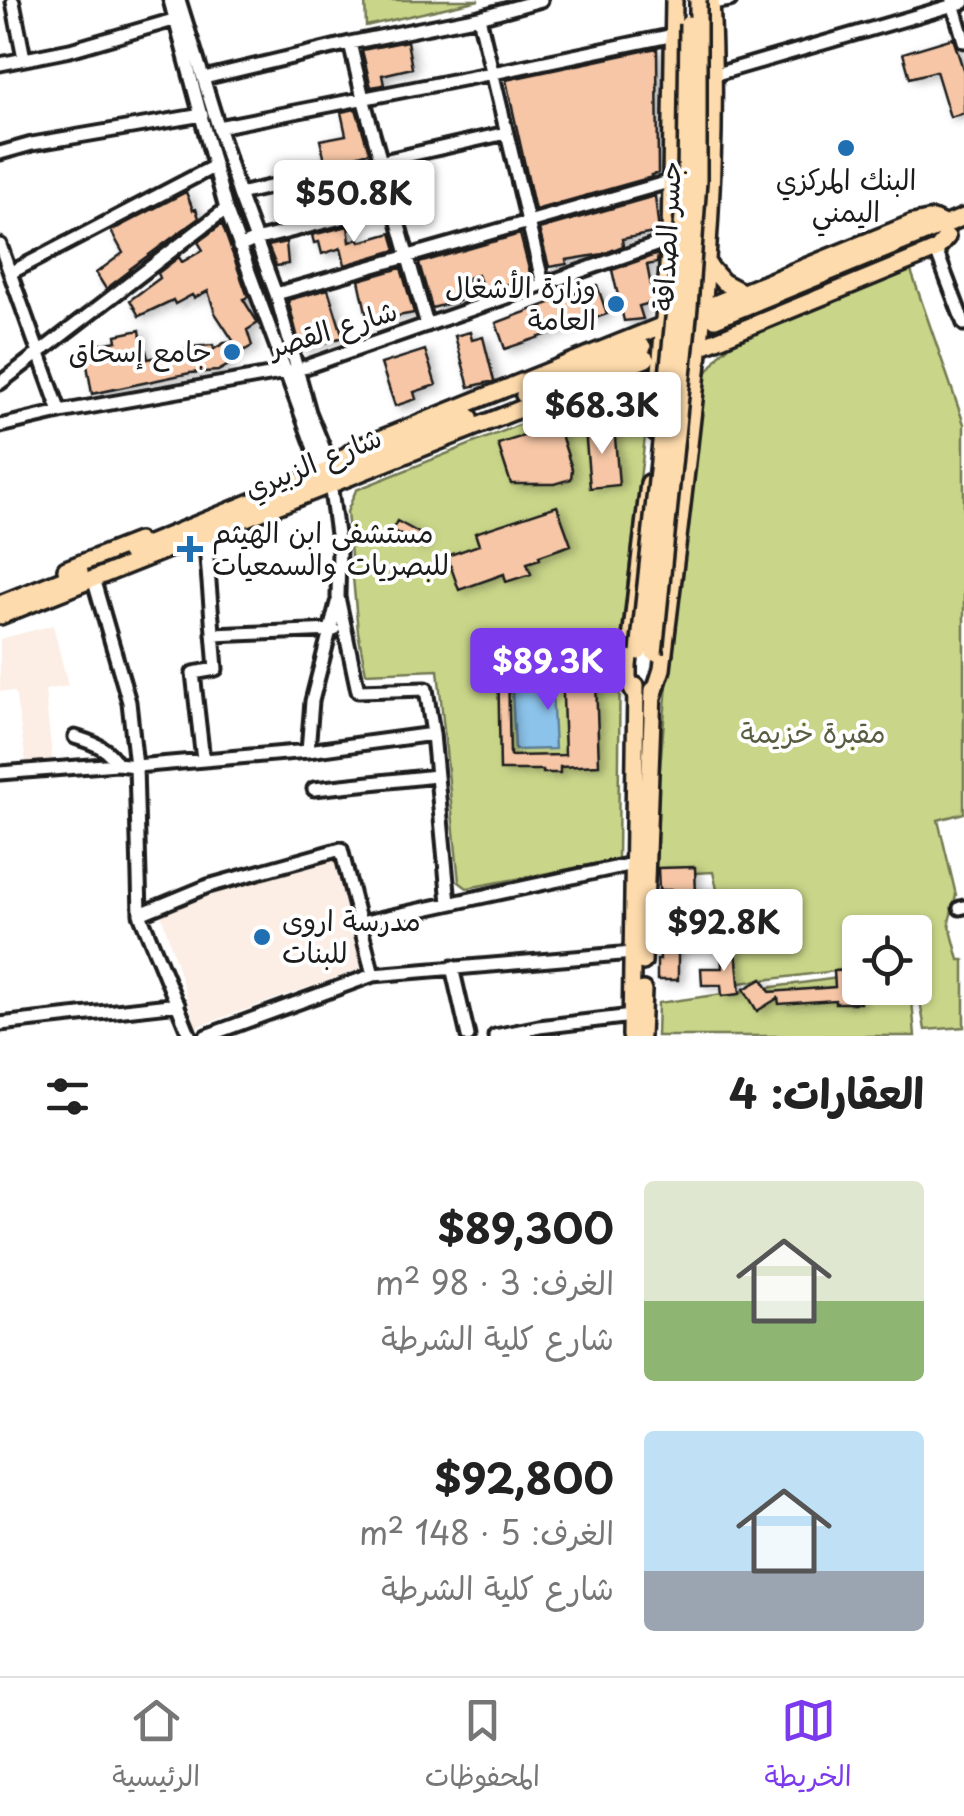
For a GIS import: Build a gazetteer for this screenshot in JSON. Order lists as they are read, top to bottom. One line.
{"streets":{"main road":["جسر الصداقة","شارع الزبيري"],"street":["شارع القصر"]},"parks":["مقبرة خزيمة"],"places":{"other":["البنك المركزي اليمني","وزارة الأشغال العامة","جامع إسحاق","مدرسة اروى للبنات"],"health":["مستشفى ابن الهيثم للبصريات والسمعيات"]},"page":{"price":["$50.8K","$68.3K","$89.3K","$92.8K"],"heading":"العقارات: 4","list":[{"name":"$89,300","note":"الغرف: 3 · 98 m² · شارع كلية الشرطة"},{"name":"$92,800","note":"الغرف: 5 · 148 m² · شارع كلية الشرطة"}],"tabs":["الخريطة","المحفوظات","الرئيسية"]}}
